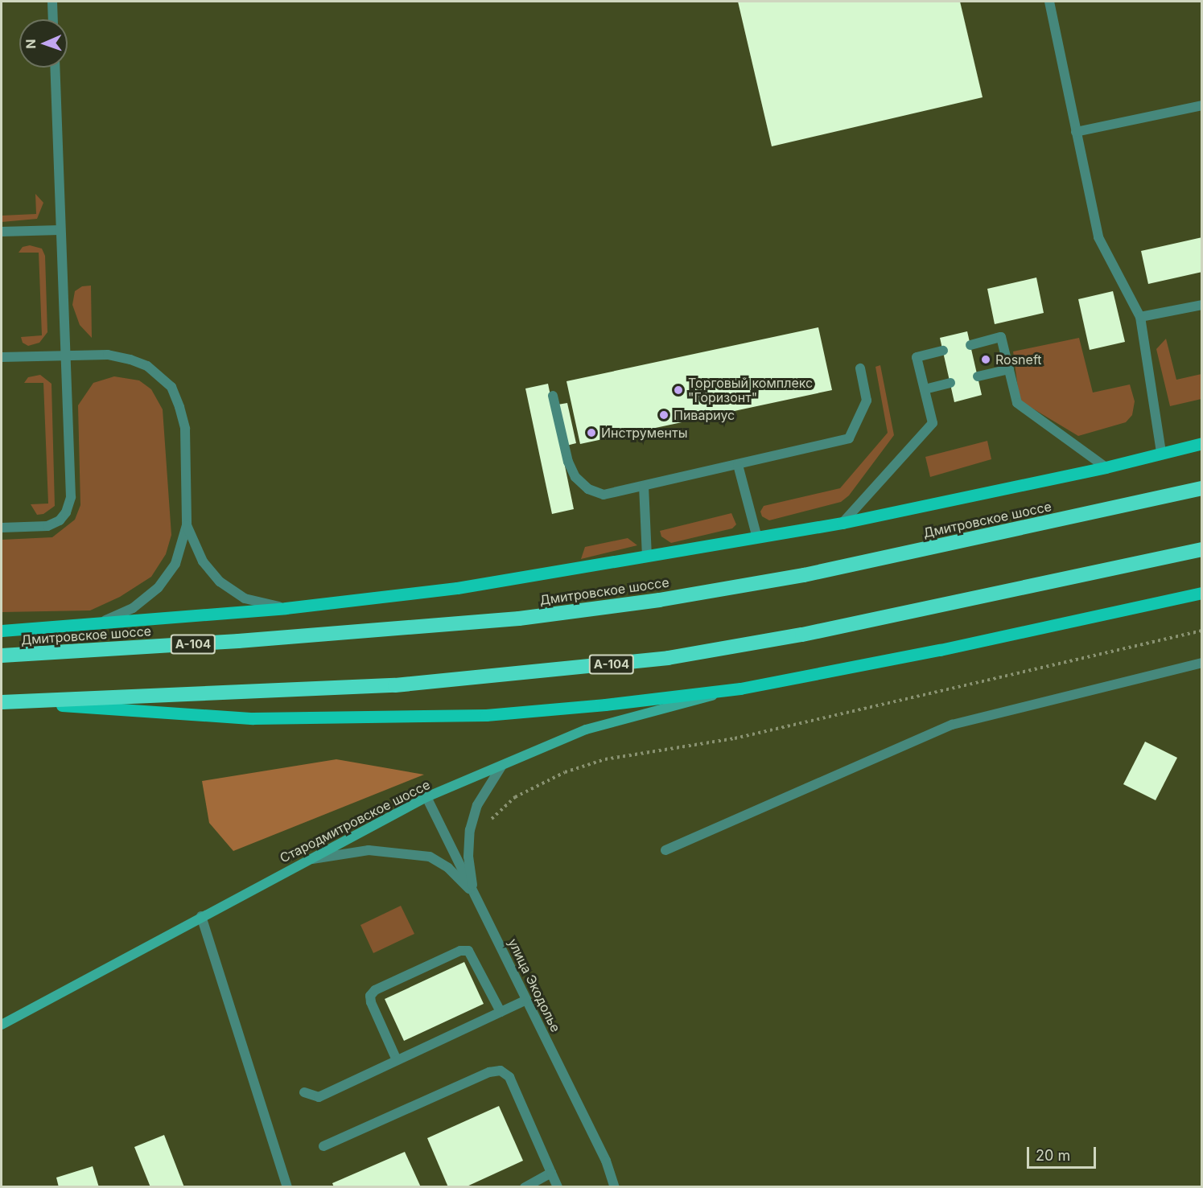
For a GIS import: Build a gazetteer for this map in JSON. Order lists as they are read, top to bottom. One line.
{"streets":{"highway":["Дмитровское шоссе","А-104"],"street":["Стародмитровское шоссе","улица Экодолье"]},"crossings":[["Стародмитровское шоссе","улица Экодолье"]],"places":["Rosneft","Торговый комплекс \"Горизонт\"","Пивариус","Инструменты"],"scale_bar":"20 m","north":"left"}
